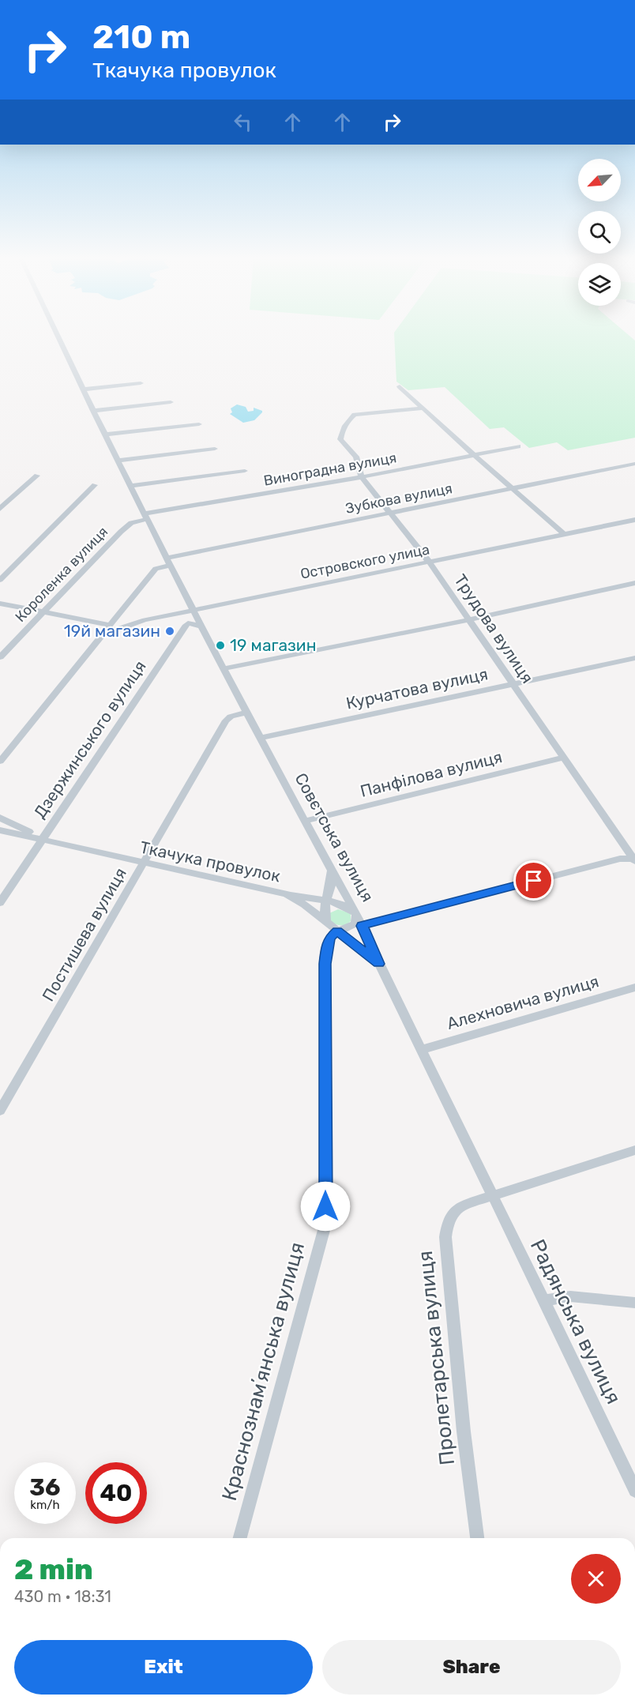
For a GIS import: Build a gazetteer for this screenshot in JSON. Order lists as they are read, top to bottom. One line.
{"streets":{"street":["Виноградна вулиця","Зубкова вулиця","Островского улица","Короленка вулиця","Трудова вулиця","Курчатова вулиця","Дзержинського вулиця","Панфілова вулиця","Совєтська вулиця","Ткачука провулок","Постишева вулиця","Алехновича вулиця","Радянська вулиця","Пролетарська вулиця","Краснознамʼянська вулиця"]},"crossings":[["Виноградна вулиця","Короленка вулиця"],["Виноградна вулиця","Трудова вулиця"],["Виноградна вулиця","Совєтська вулиця"],["Зубкова вулиця","Островского улица"],["Зубкова вулиця","Трудова вулиця"],["Зубкова вулиця","Совєтська вулиця"],["Островского улица","Трудова вулиця"],["Островского улица","Совєтська вулиця"],["Короленка вулиця","Совєтська вулиця"],["Трудова вулиця","Курчатова вулиця"],["Трудова вулиця","Панфілова вулиця"],["Курчатова вулиця","Совєтська вулиця"],["Дзержинського вулиця","Ткачука провулок"],["Панфілова вулиця","Совєтська вулиця"],["Совєтська вулиця","Ткачука провулок"],["Совєтська вулиця","Постишева вулиця"],["Совєтська вулиця","Алехновича вулиця"],["Совєтська вулиця","Радянська вулиця"],["Совєтська вулиця","Пролетарська вулиця"],["Ткачука провулок","Постишева вулиця"],["Ткачука провулок","Краснознамʼянська вулиця"],["Радянська вулиця","Пролетарська вулиця"]],"places":["19й магазин","19 магазин"],"north":"bottom left","page":{"turn":["210 m","Ткачука провулок"],"speed":"36 km/h","limit":"40","heading":["2 min","430 m · 18:31"],"buttons":["Exit","Share"]}}
